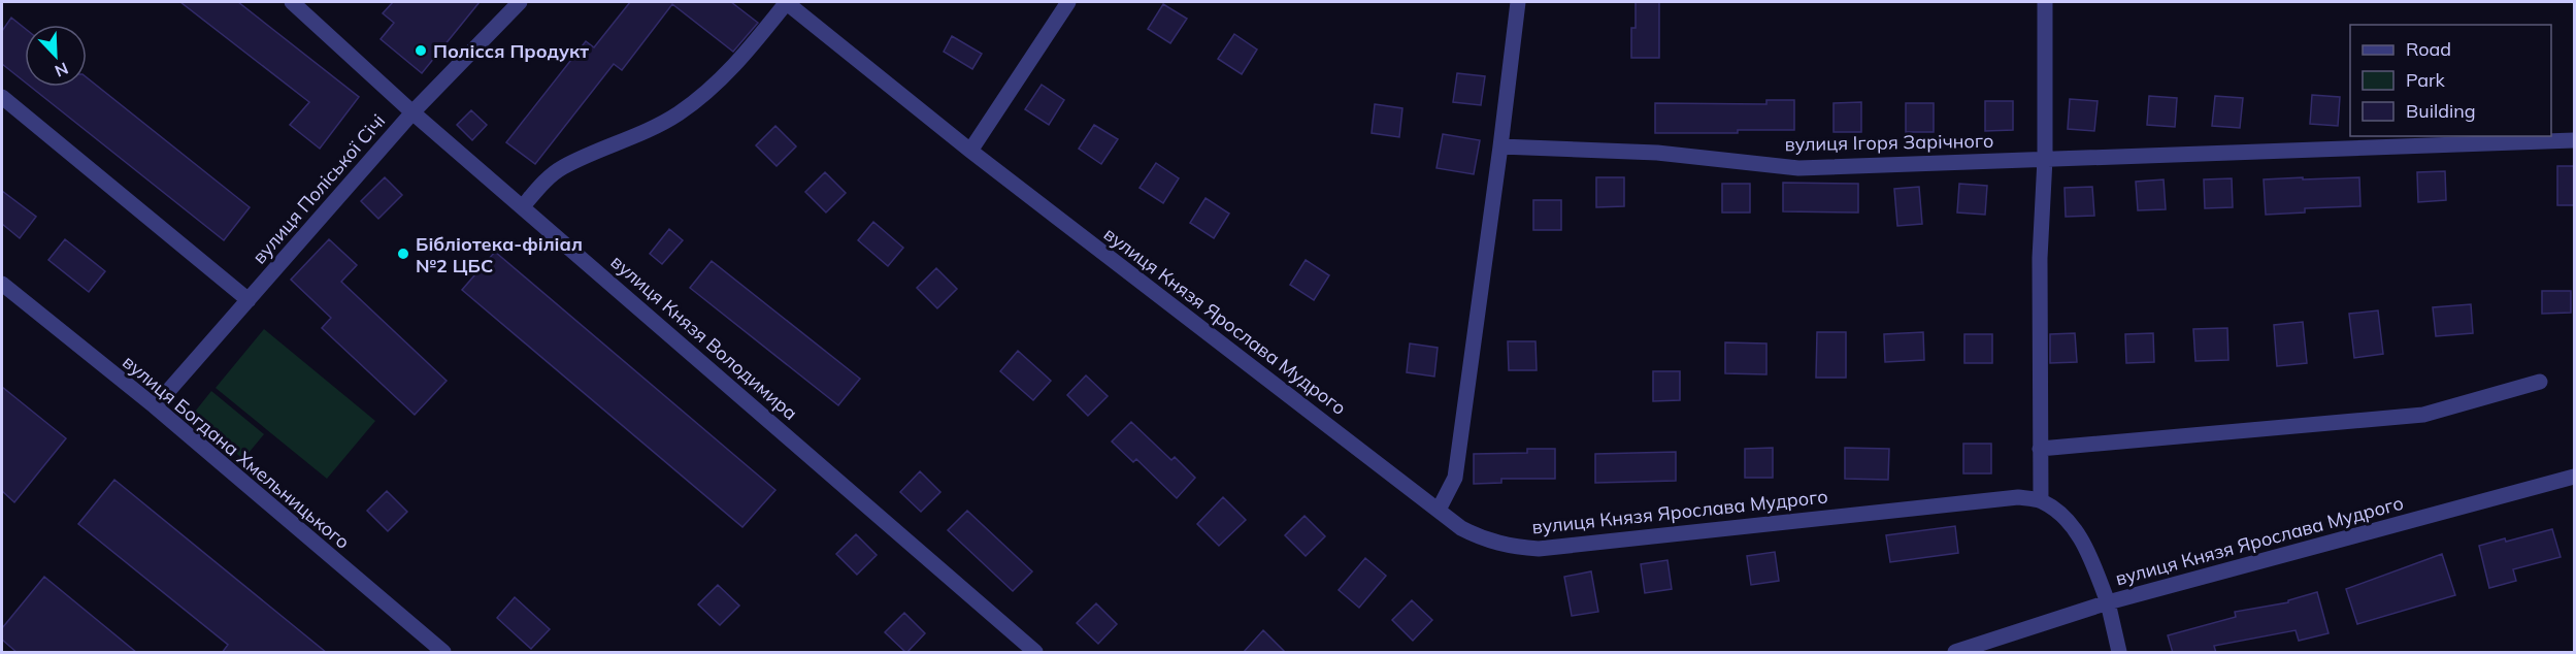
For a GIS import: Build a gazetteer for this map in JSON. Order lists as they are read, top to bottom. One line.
{"streets":{"street":["вулиця Ігоря Зарічного","вулиця Поліської Січі","вулиця Князя Ярослава Мудрого","вулиця Князя Володимира","вулиця Богдана Хмельницького"]},"crossings":[["вулиця Поліської Січі","вулиця Князя Володимира"],["вулиця Поліської Січі","вулиця Богдана Хмельницького"]],"places":["Полісся Продукт","Бібліотека-філіал №2 ЦБС"],"legend":["Road","Park","Building"],"north":"bottom right"}
